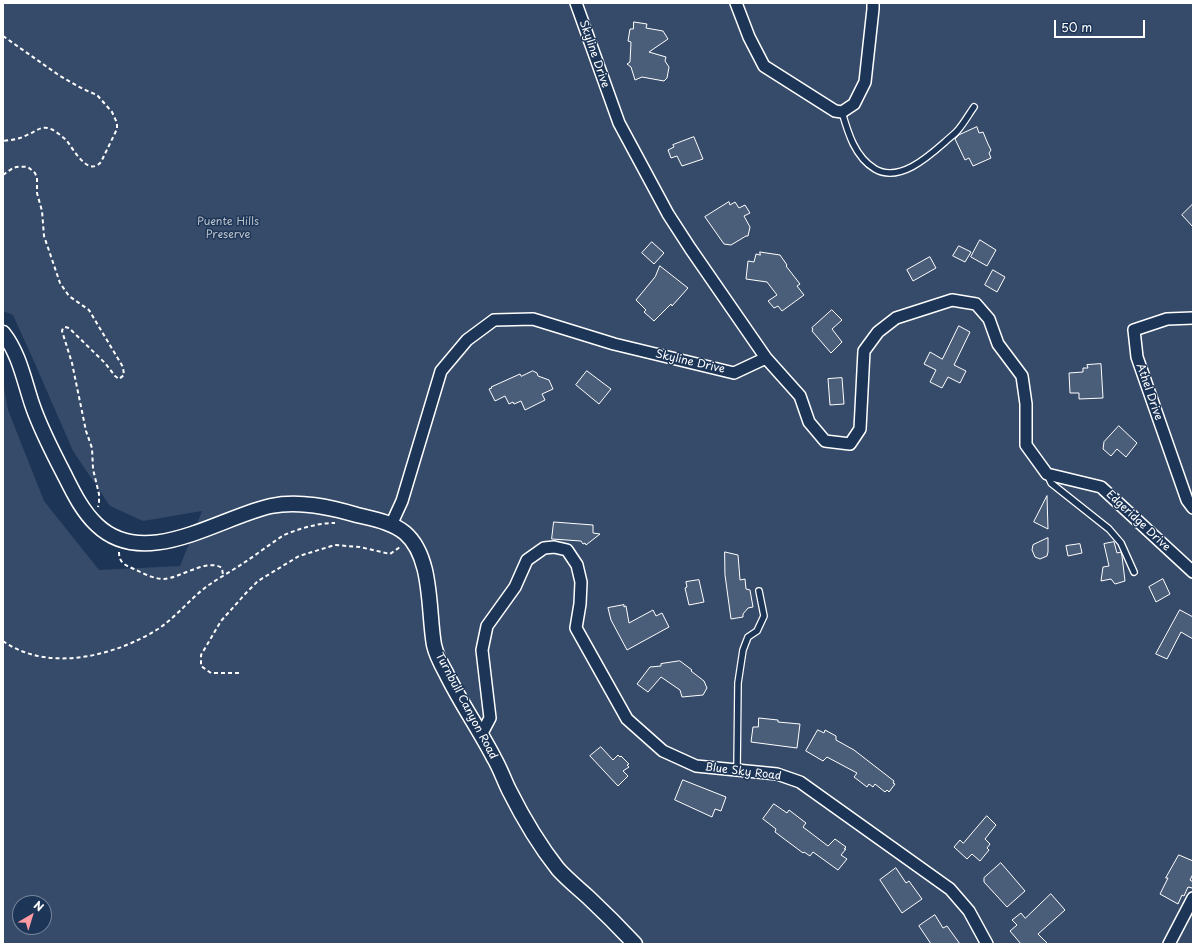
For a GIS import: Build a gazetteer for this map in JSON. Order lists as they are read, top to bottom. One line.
{"streets":{"street":["Skyline Drive","Athel Drive","Edgeridge Drive","Turnbull Canyon Road","Blue Sky Road"]},"crossings":[["Skyline Drive","Turnbull Canyon Road"],["Turnbull Canyon Road","Blue Sky Road"]],"parks":["Puente Hills Preserve"],"scale_bar":"50 m","north":"top right"}
